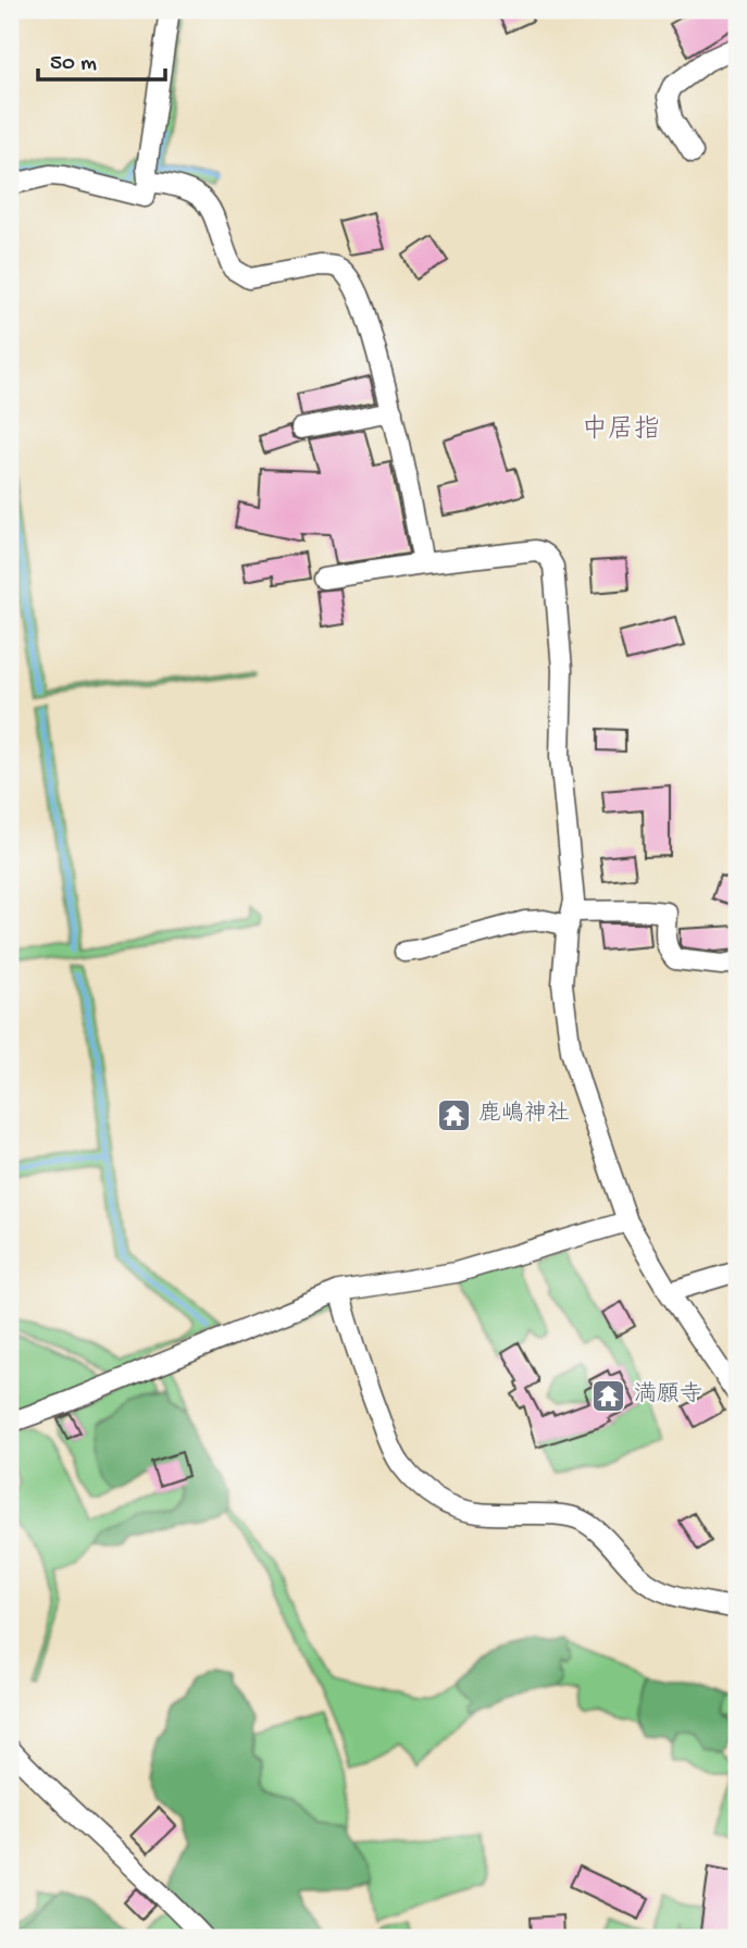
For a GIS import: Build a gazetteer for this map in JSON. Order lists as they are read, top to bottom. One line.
{"districts":["中居指"],"places":{"temple":["鹿嶋神社","満願寺"]},"scale_bar":"50 m"}
